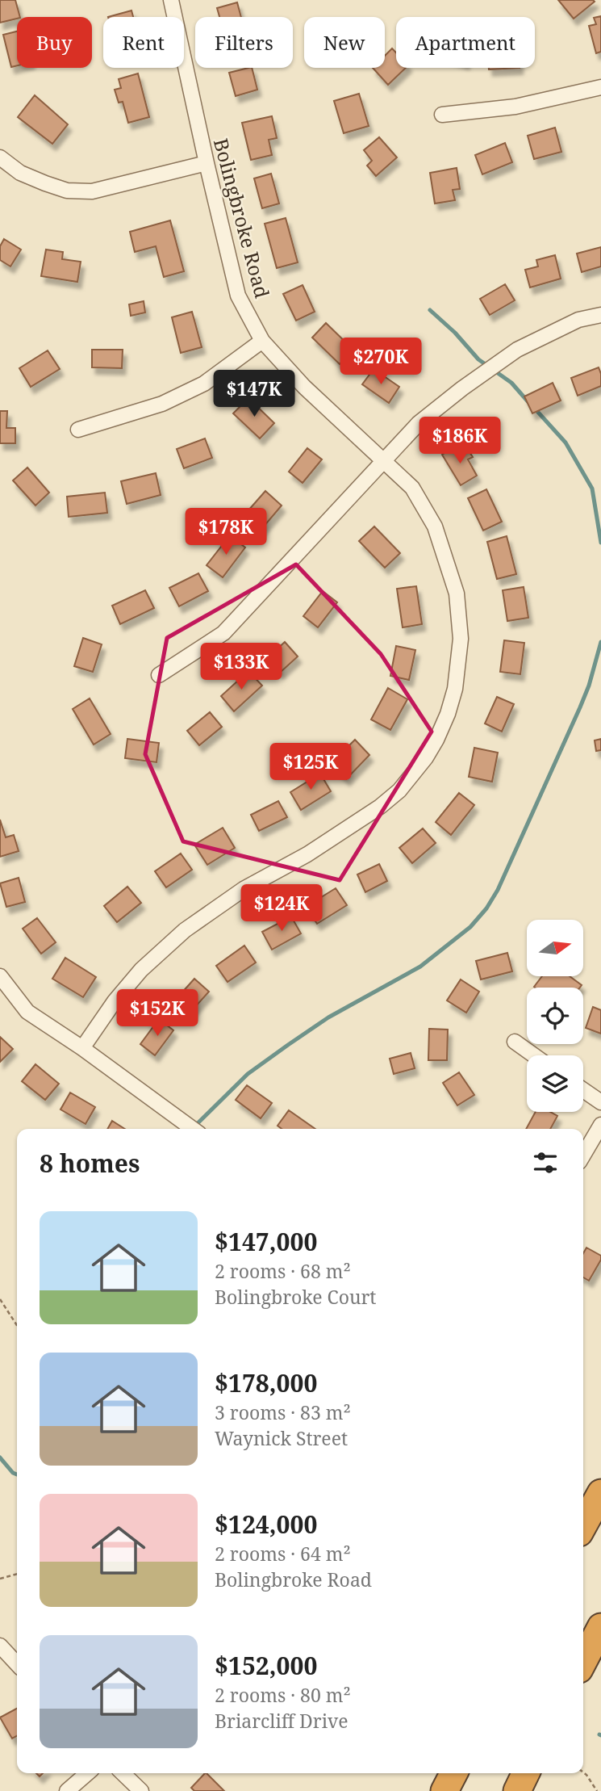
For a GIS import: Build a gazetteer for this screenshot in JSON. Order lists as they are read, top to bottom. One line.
{"streets":{"street":["Bolingbroke Road"]},"north":"right","page":{"chip":["Buy","Rent","Filters","New","Apartment"],"price":["$270K","$147K","$186K","$178K","$133K","$125K","$124K","$152K"],"heading":"8 homes","list":[{"name":"$147,000","note":"2 rooms · 68 m² · Bolingbroke Court"},{"name":"$178,000","note":"3 rooms · 83 m² · Waynick Street"},{"name":"$124,000","note":"2 rooms · 64 m² · Bolingbroke Road"},{"name":"$152,000","note":"2 rooms · 80 m² · Briarcliff Drive"}]}}
